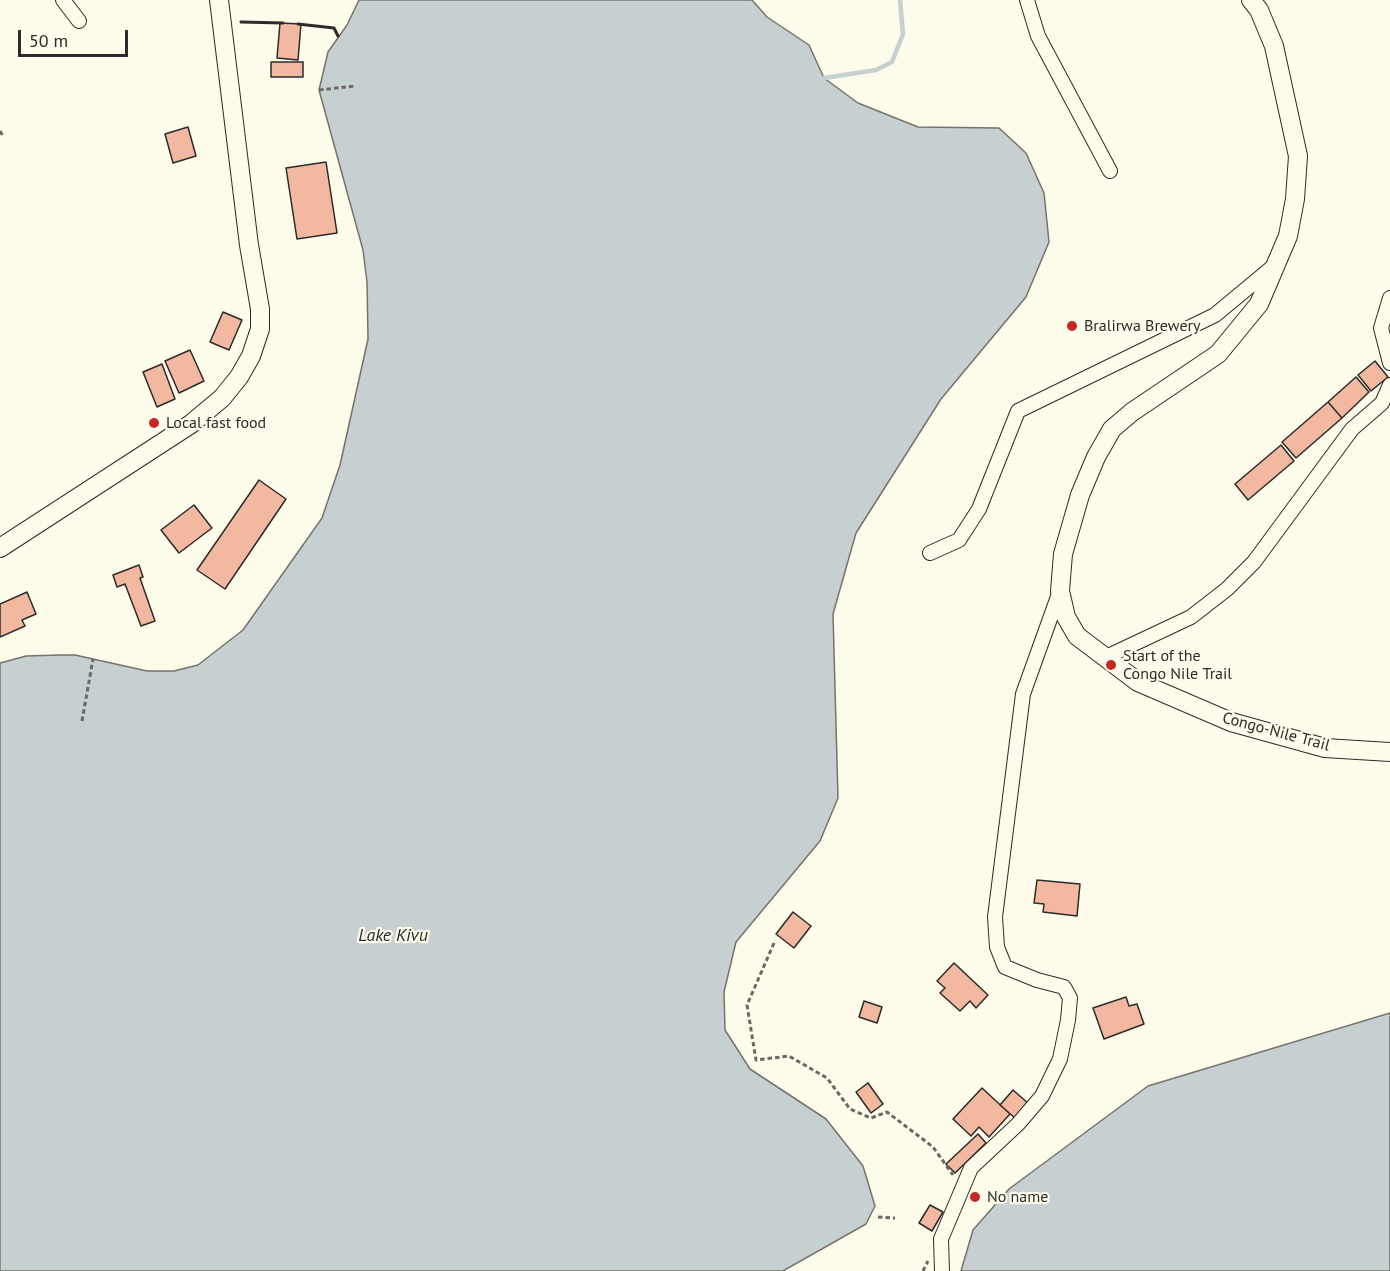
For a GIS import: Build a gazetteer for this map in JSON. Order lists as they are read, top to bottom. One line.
{"streets":{"main road":["Congo-Nile Trail"]},"water":["Lake Kivu"],"places":["Bralirwa Brewery","Local fast food","Start of the Congo Nile Trail","No name"],"scale_bar":"50 m"}
